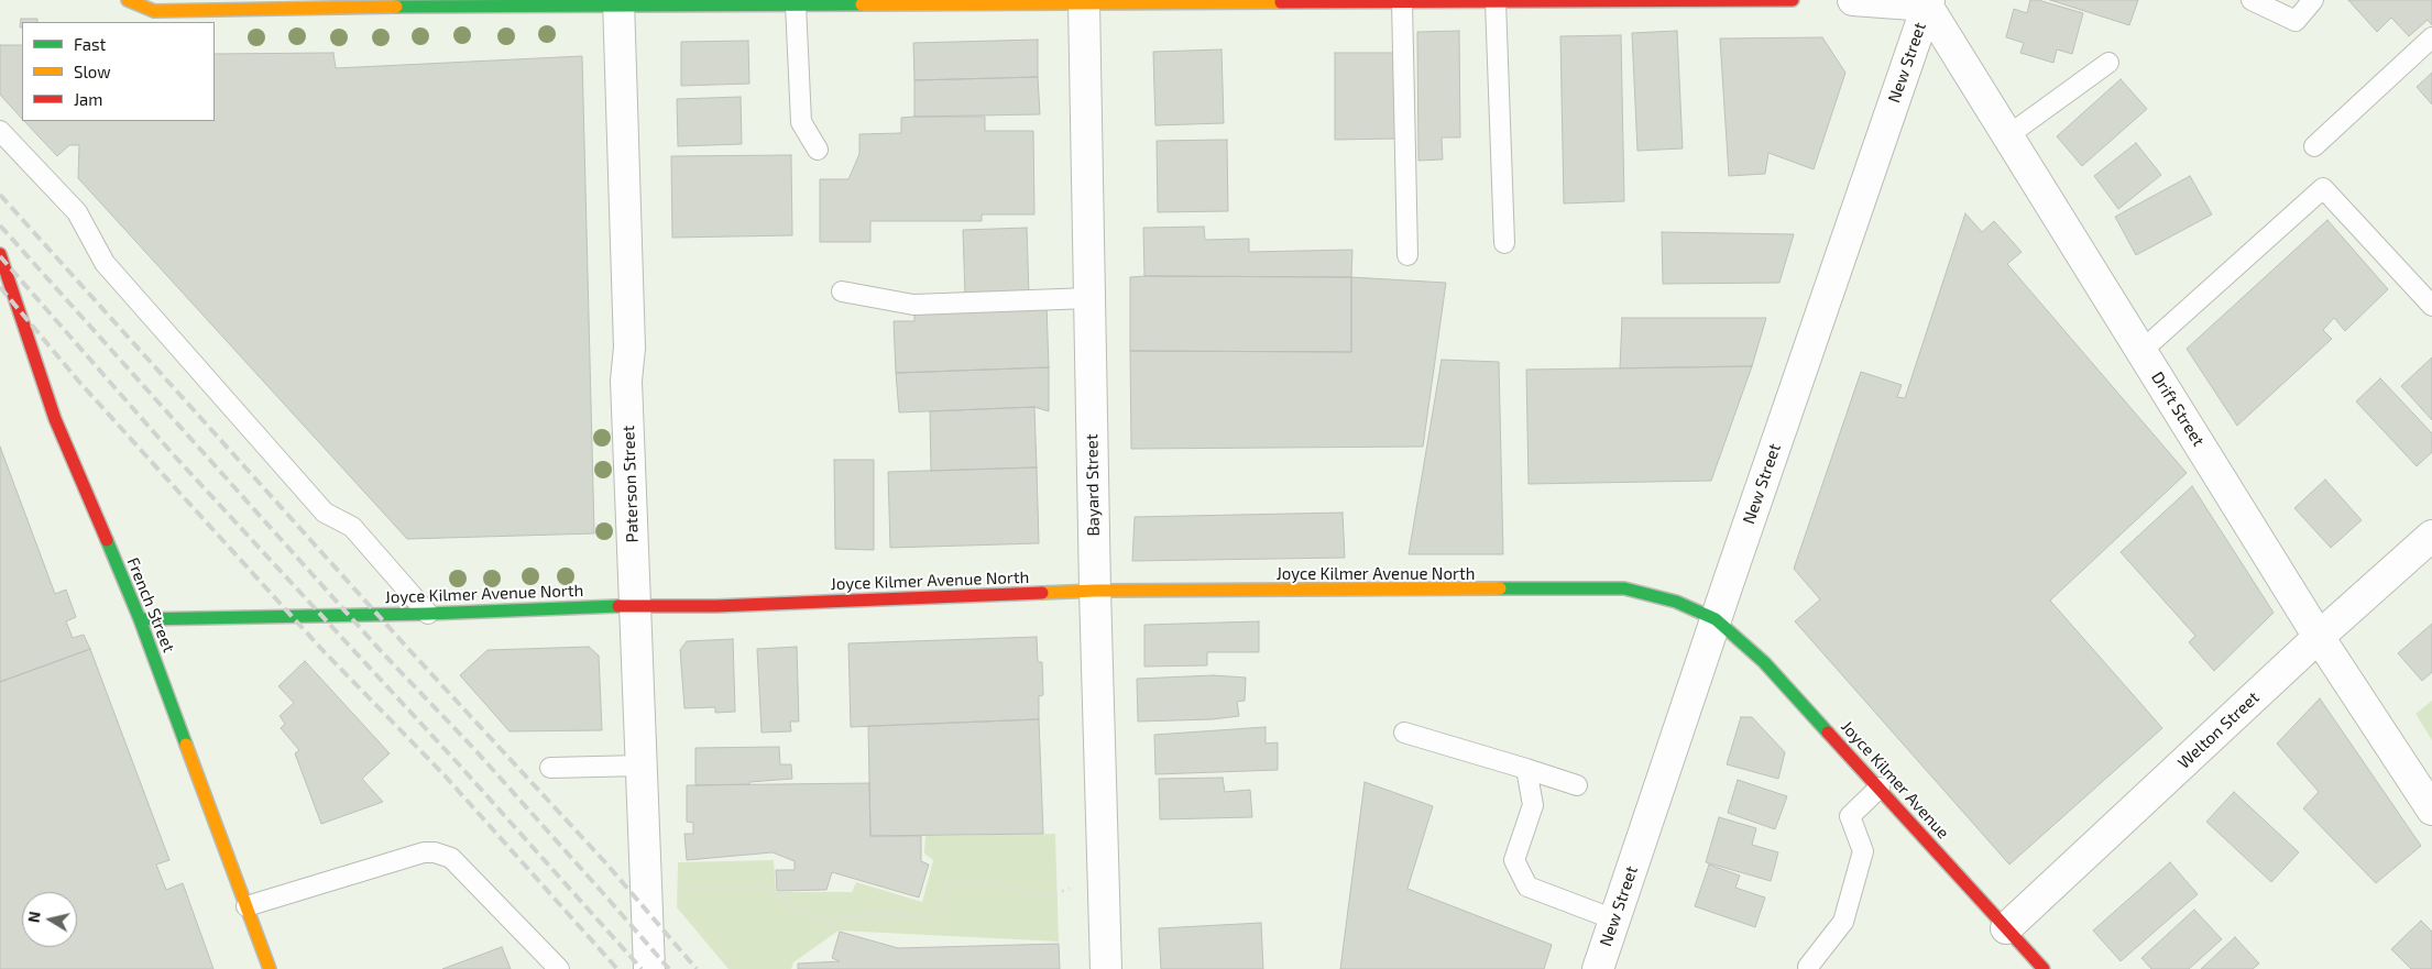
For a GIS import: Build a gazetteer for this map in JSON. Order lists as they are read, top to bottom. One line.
{"streets":{"street":["New Street","Drift Street","Paterson Street","Bayard Street","Joyce Kilmer Avenue North","French Street","Welton Street","Joyce Kilmer Avenue"]},"crossings":[["New Street","Drift Street"],["New Street","Joyce Kilmer Avenue North"],["New Street","Joyce Kilmer Avenue"],["Drift Street","Welton Street"],["Paterson Street","Joyce Kilmer Avenue North"],["Bayard Street","Joyce Kilmer Avenue North"],["Joyce Kilmer Avenue North","French Street"],["Joyce Kilmer Avenue North","Joyce Kilmer Avenue"],["Welton Street","Joyce Kilmer Avenue"]],"legend":["Fast","Slow","Jam"],"north":"left"}
